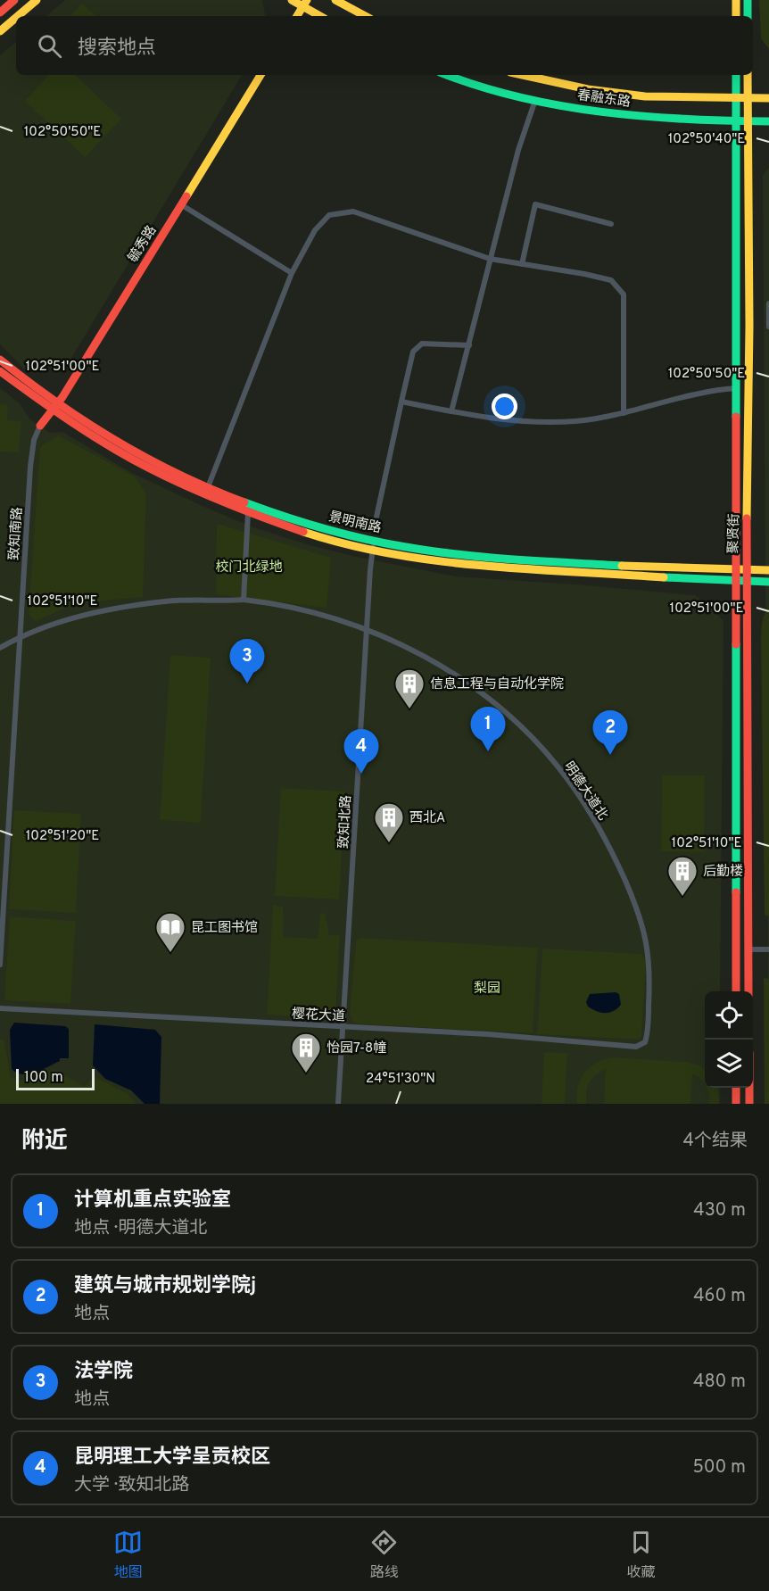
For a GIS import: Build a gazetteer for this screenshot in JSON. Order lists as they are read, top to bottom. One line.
{"streets":{"main road":["春融东路","毓秀路","景明南路","聚贤街"],"street":["致知南路","明德大道北","致知北路","樱花大道"]},"crossings":[["春融东路","聚贤街"],["毓秀路","景明南路"],["毓秀路","致知南路"],["景明南路","聚贤街"],["景明南路","致知北路"],["致知南路","明德大道北"],["明德大道北","致知北路"],["明德大道北","樱花大道"],["致知北路","樱花大道"]],"parks":["校门北绿地","梨园"],"places":{"building":["信息工程与自动化学院","西北A","后勤楼","怡园7-8幢"],"library":["昆工图书馆"]},"scale_bar":"100 m","page":{"search":"搜索地点","pins":["3","1","2","4"],"scale":"100 m","heading":["附近","4个结果"],"list":[{"mark":"1","name":"计算机重点实验室","note":"地点 · 明德大道北","value":"430 m"},{"mark":"2","name":"建筑与城市规划学院j","note":"地点","value":"460 m"},{"mark":"3","name":"法学院","note":"地点","value":"480 m"},{"mark":"4","name":"昆明理工大学呈贡校区","note":"大学 · 致知北路","value":"500 m"}],"nav":["地图","路线","收藏"]},"coordinates":["102°50'50\"E","102°50'40\"E","102°51'00\"E","102°51'10\"E","102°51'20\"E","24°51'30\"N"]}
